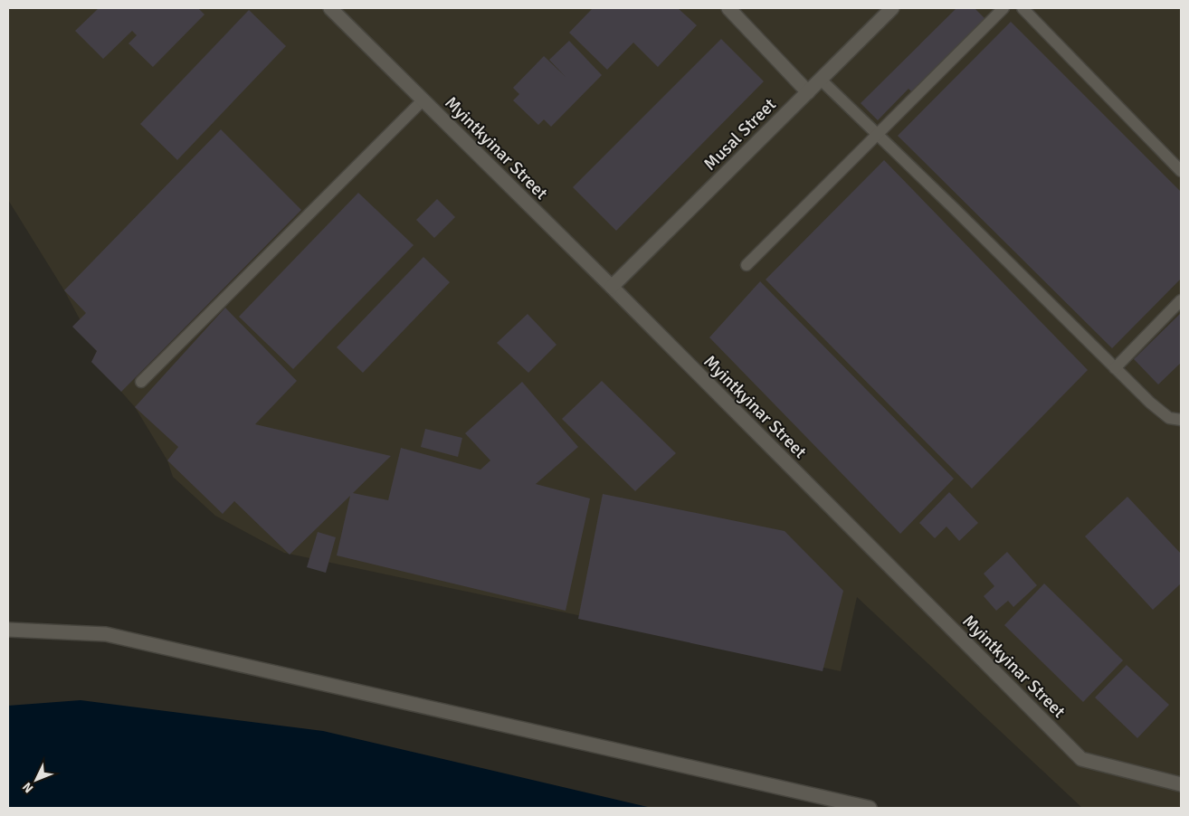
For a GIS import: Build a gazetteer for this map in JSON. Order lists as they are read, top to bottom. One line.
{"streets":{"street":["Musal Street","Myintkyinar Street"]},"crossings":[["Musal Street","Myintkyinar Street"]],"north":"bottom left"}
